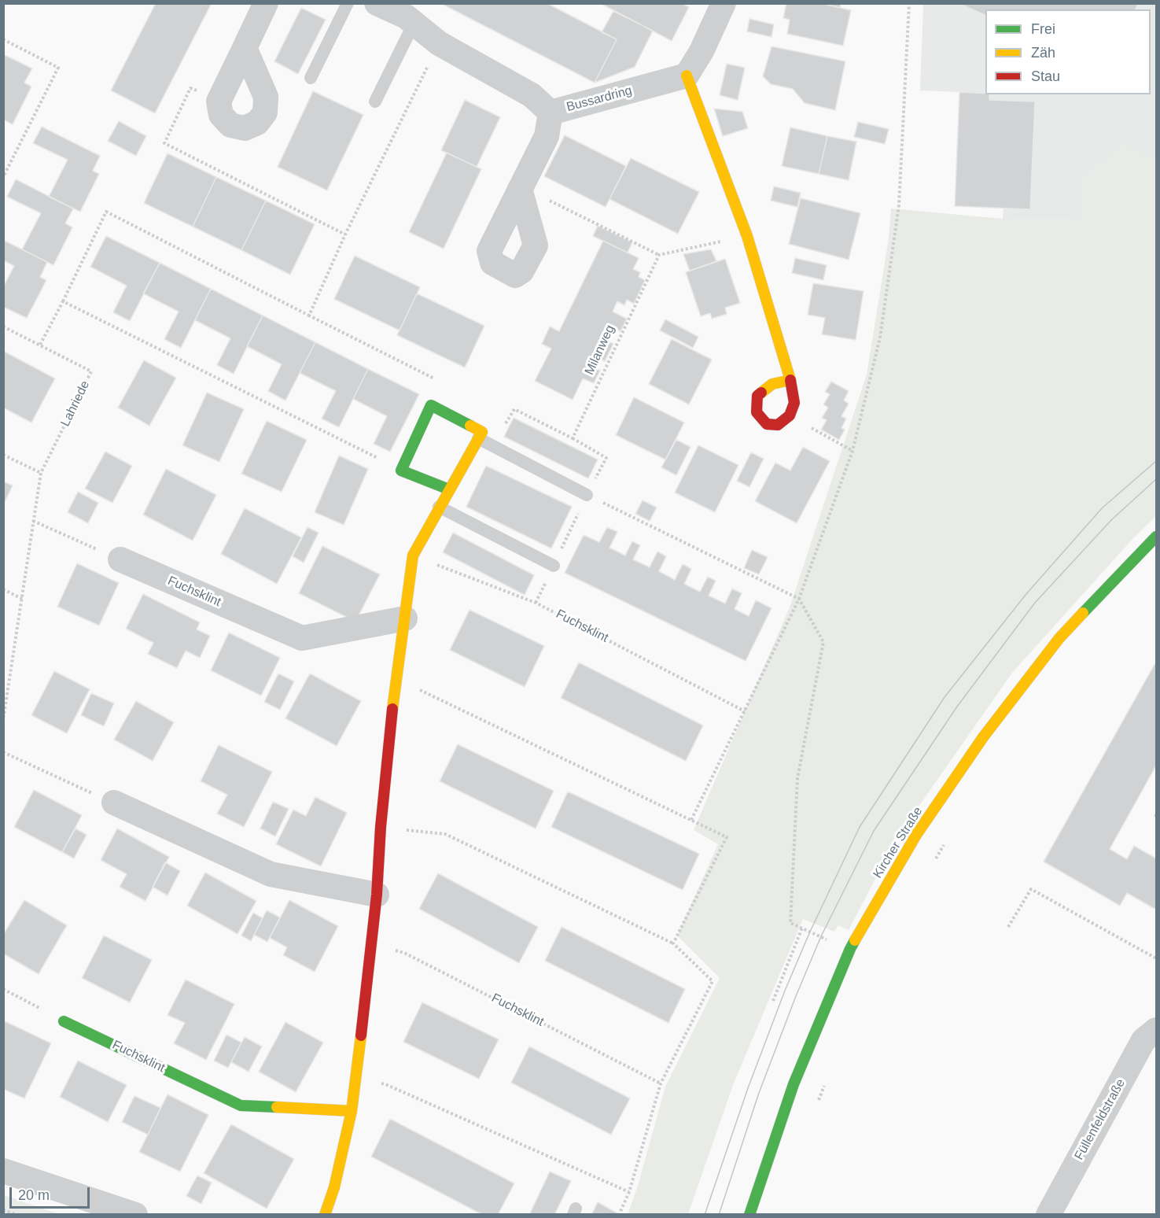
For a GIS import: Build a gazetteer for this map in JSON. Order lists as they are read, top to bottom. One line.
{"streets":{"street":["Bussardring","Fuchsklint","Kircher Straße","Füllenfeldstraße"],"path":["Milanweg","Lahriede"]},"legend":["Frei","Zäh","Stau"],"scale_bar":"20 m"}
